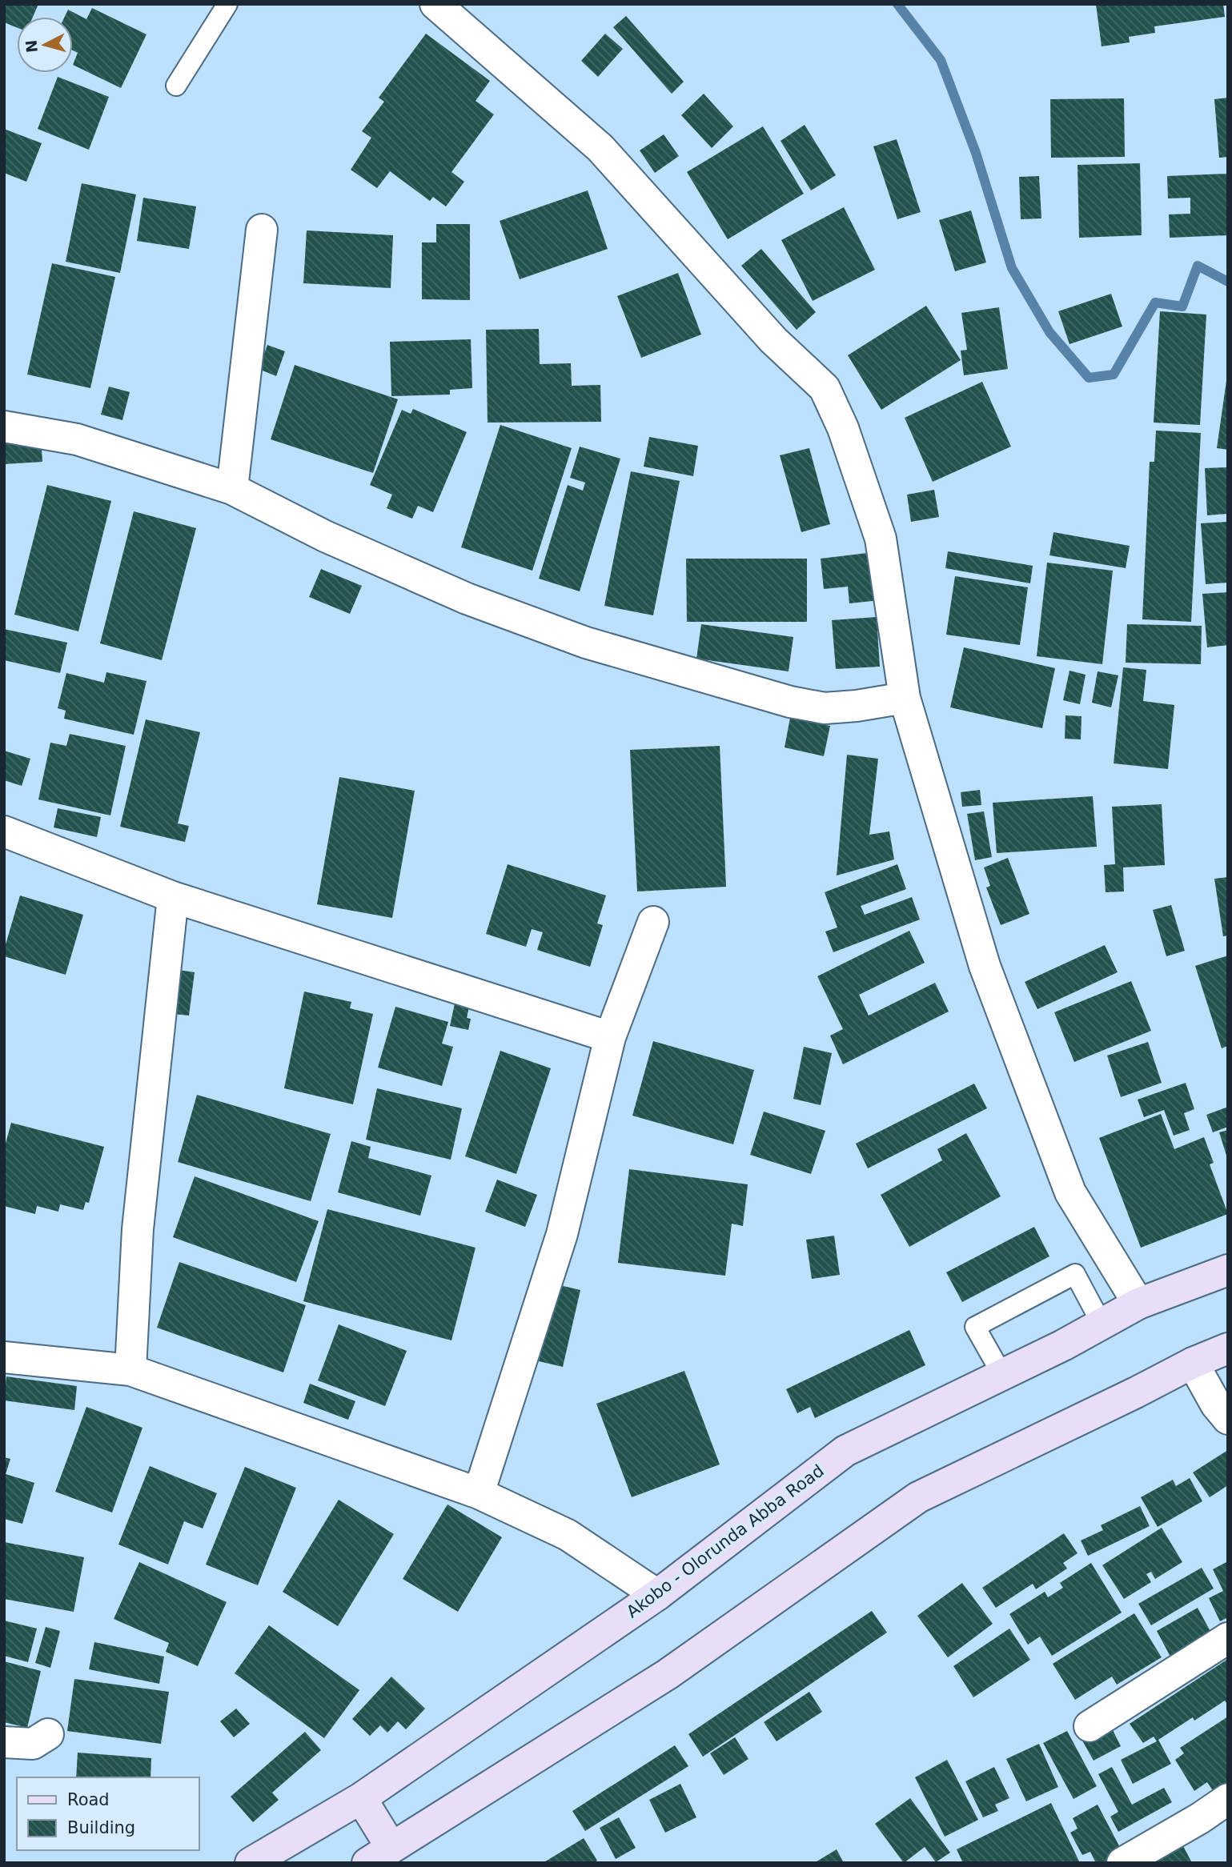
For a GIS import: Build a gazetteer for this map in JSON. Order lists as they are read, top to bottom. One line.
{"streets":{"main road":["Akobo - Olorunda Abba Road"]},"legend":["Road","Building"],"north":"left"}
